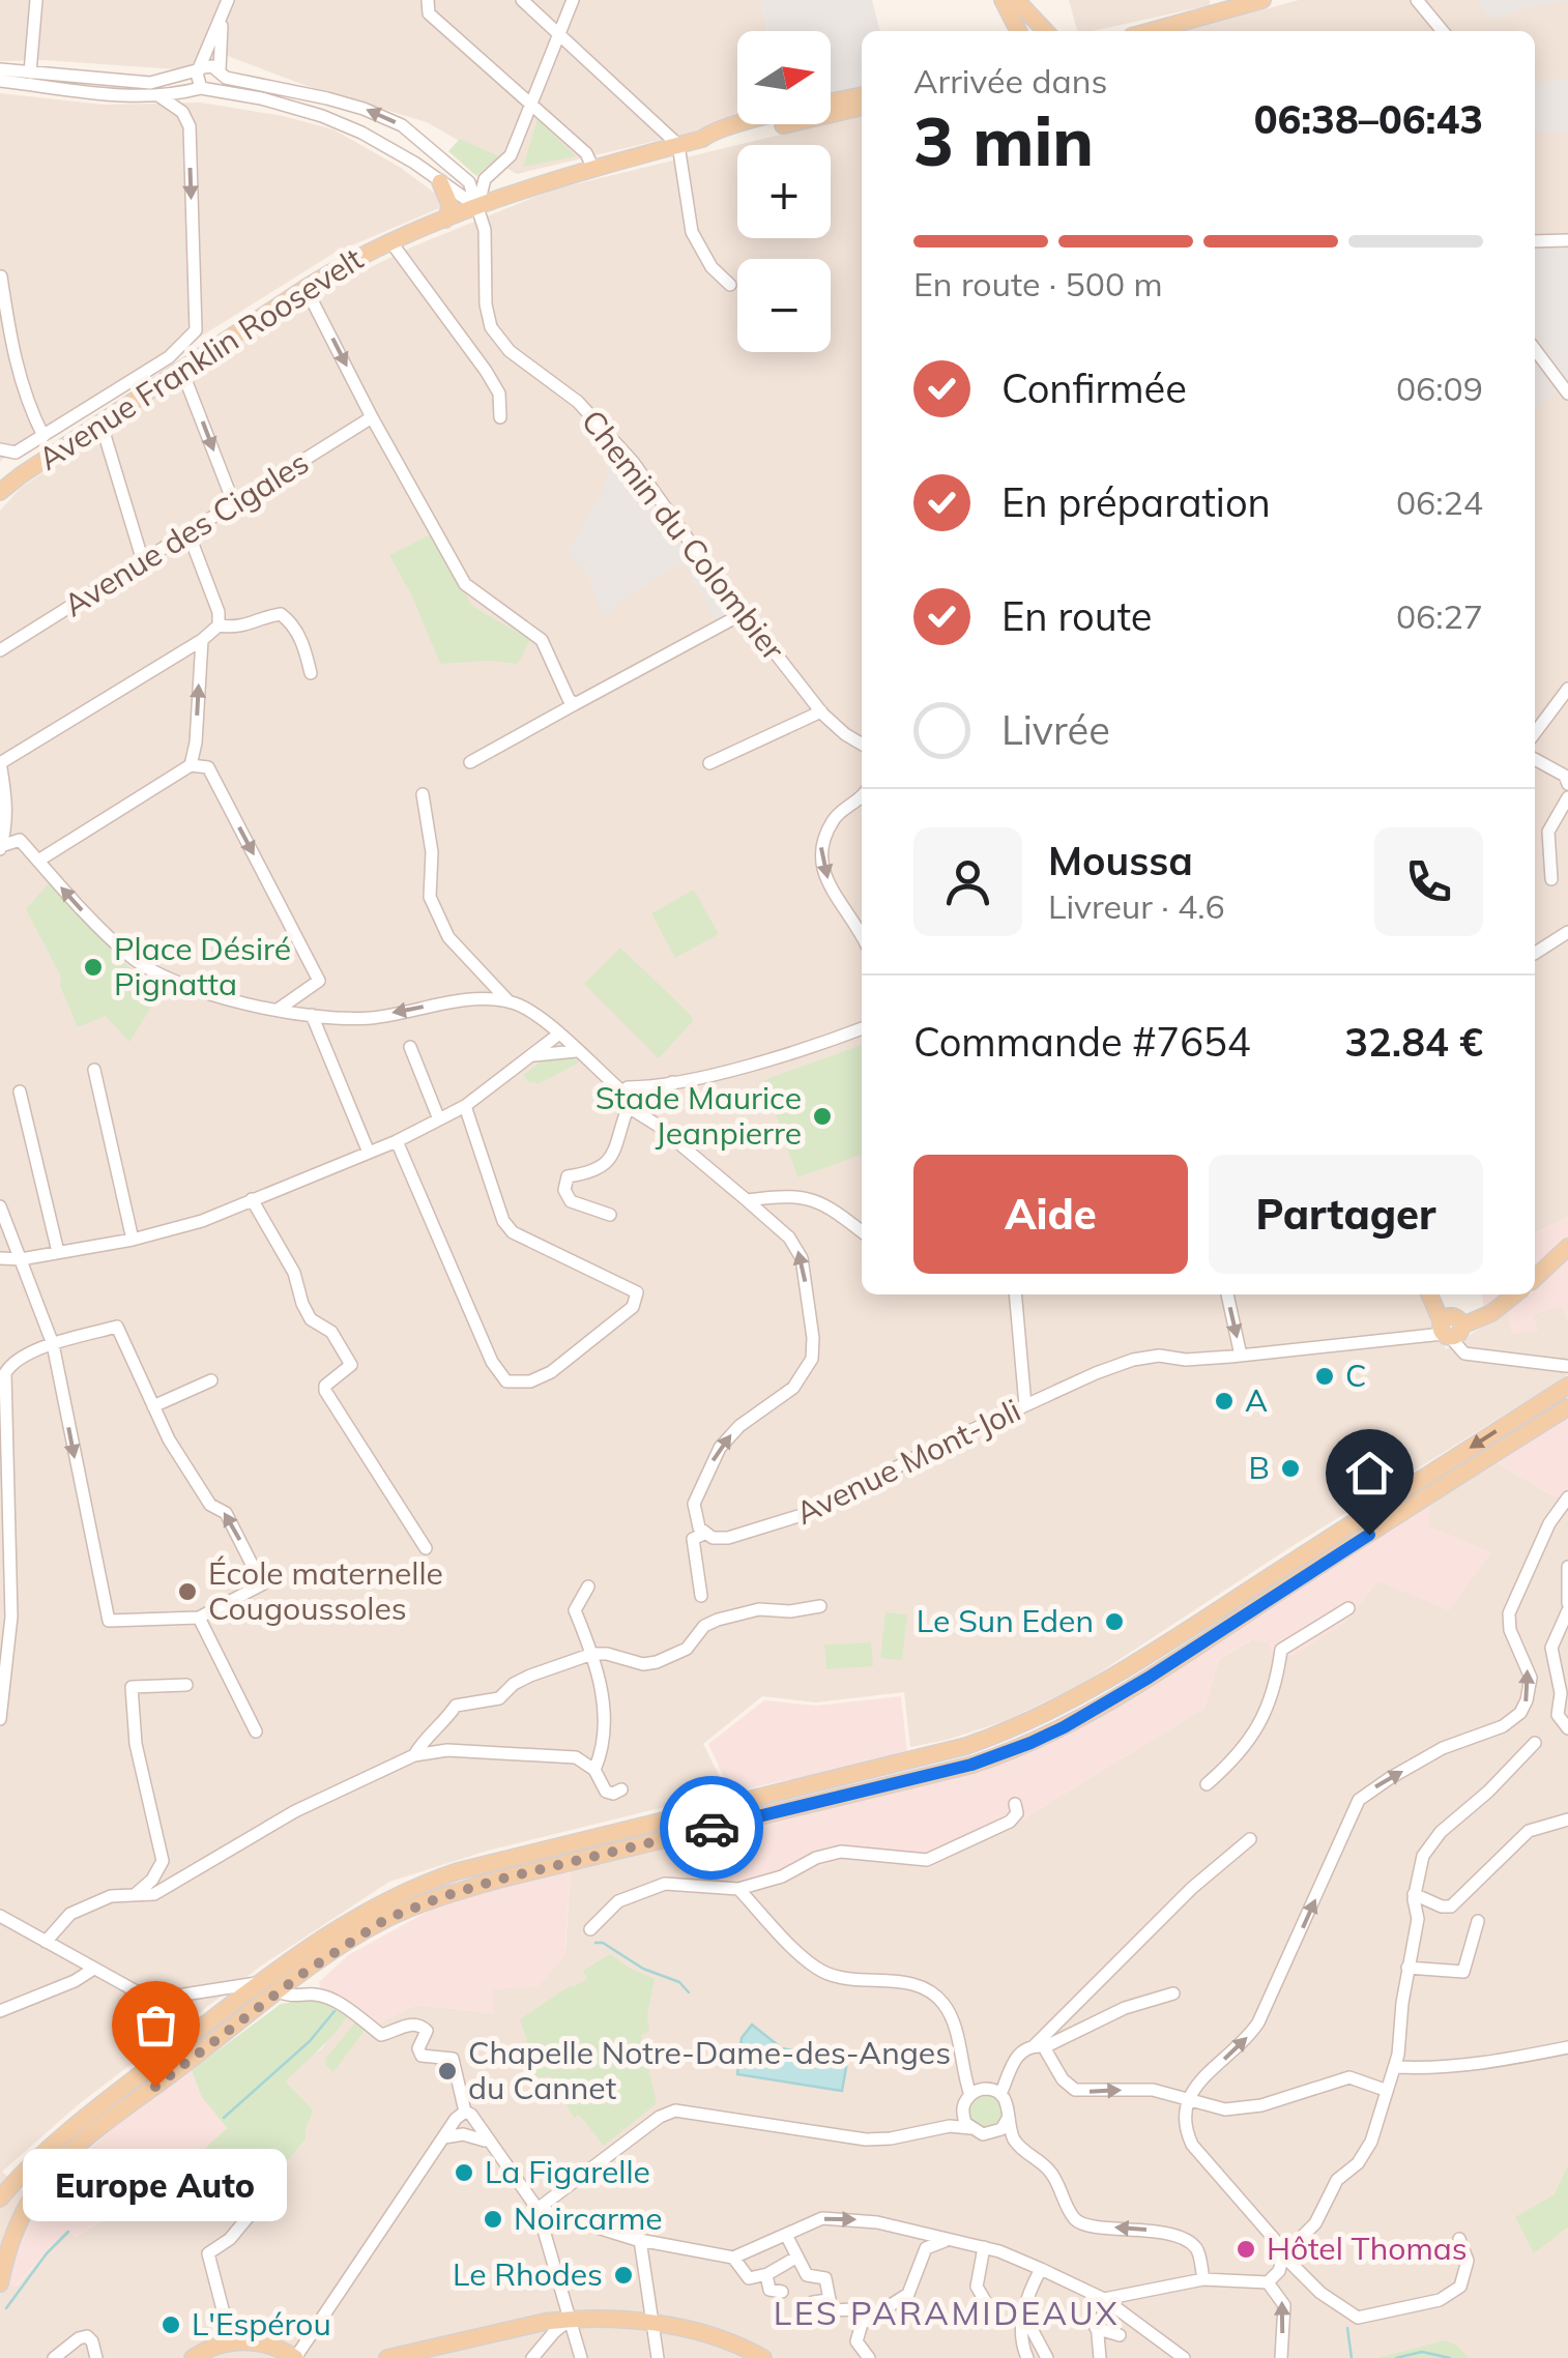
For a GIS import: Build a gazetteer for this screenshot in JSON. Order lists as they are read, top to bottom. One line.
{"streets":{"main road":["Avenue Franklin Roosevelt"],"street":["Avenue des Cigales","Chemin du Colombier","Avenue Mont-Joli"]},"crossings":[["Avenue Franklin Roosevelt","Chemin du Colombier"]],"districts":["LES PARAMIDEAUX"],"places":["Place Désiré Pignatta","Stade Maurice Jeanpierre","C","A","B","École maternelle Cougoussoles","Le Sun Eden","Chapelle Notre-Dame-des-Anges du Cannet","Europe Auto","La Figarelle","Noircarme","Hôtel Thomas","Le Rhodes","L'Espérou"],"north":"right","page":{"map_buttons":["+","−"],"heading":["3 min","Arrivée dans","06:38–06:43"],"panel":["Moussa","Livreur · 4.6","Commande #7654","32.84 €"],"bar":"En route · 500 m","list":[["Confirmée","06:09"],["En préparation","06:24"],["En route","06:27"],"Livrée"],"buttons":["Aide","Partager"],"bubble":"Europe Auto"}}
